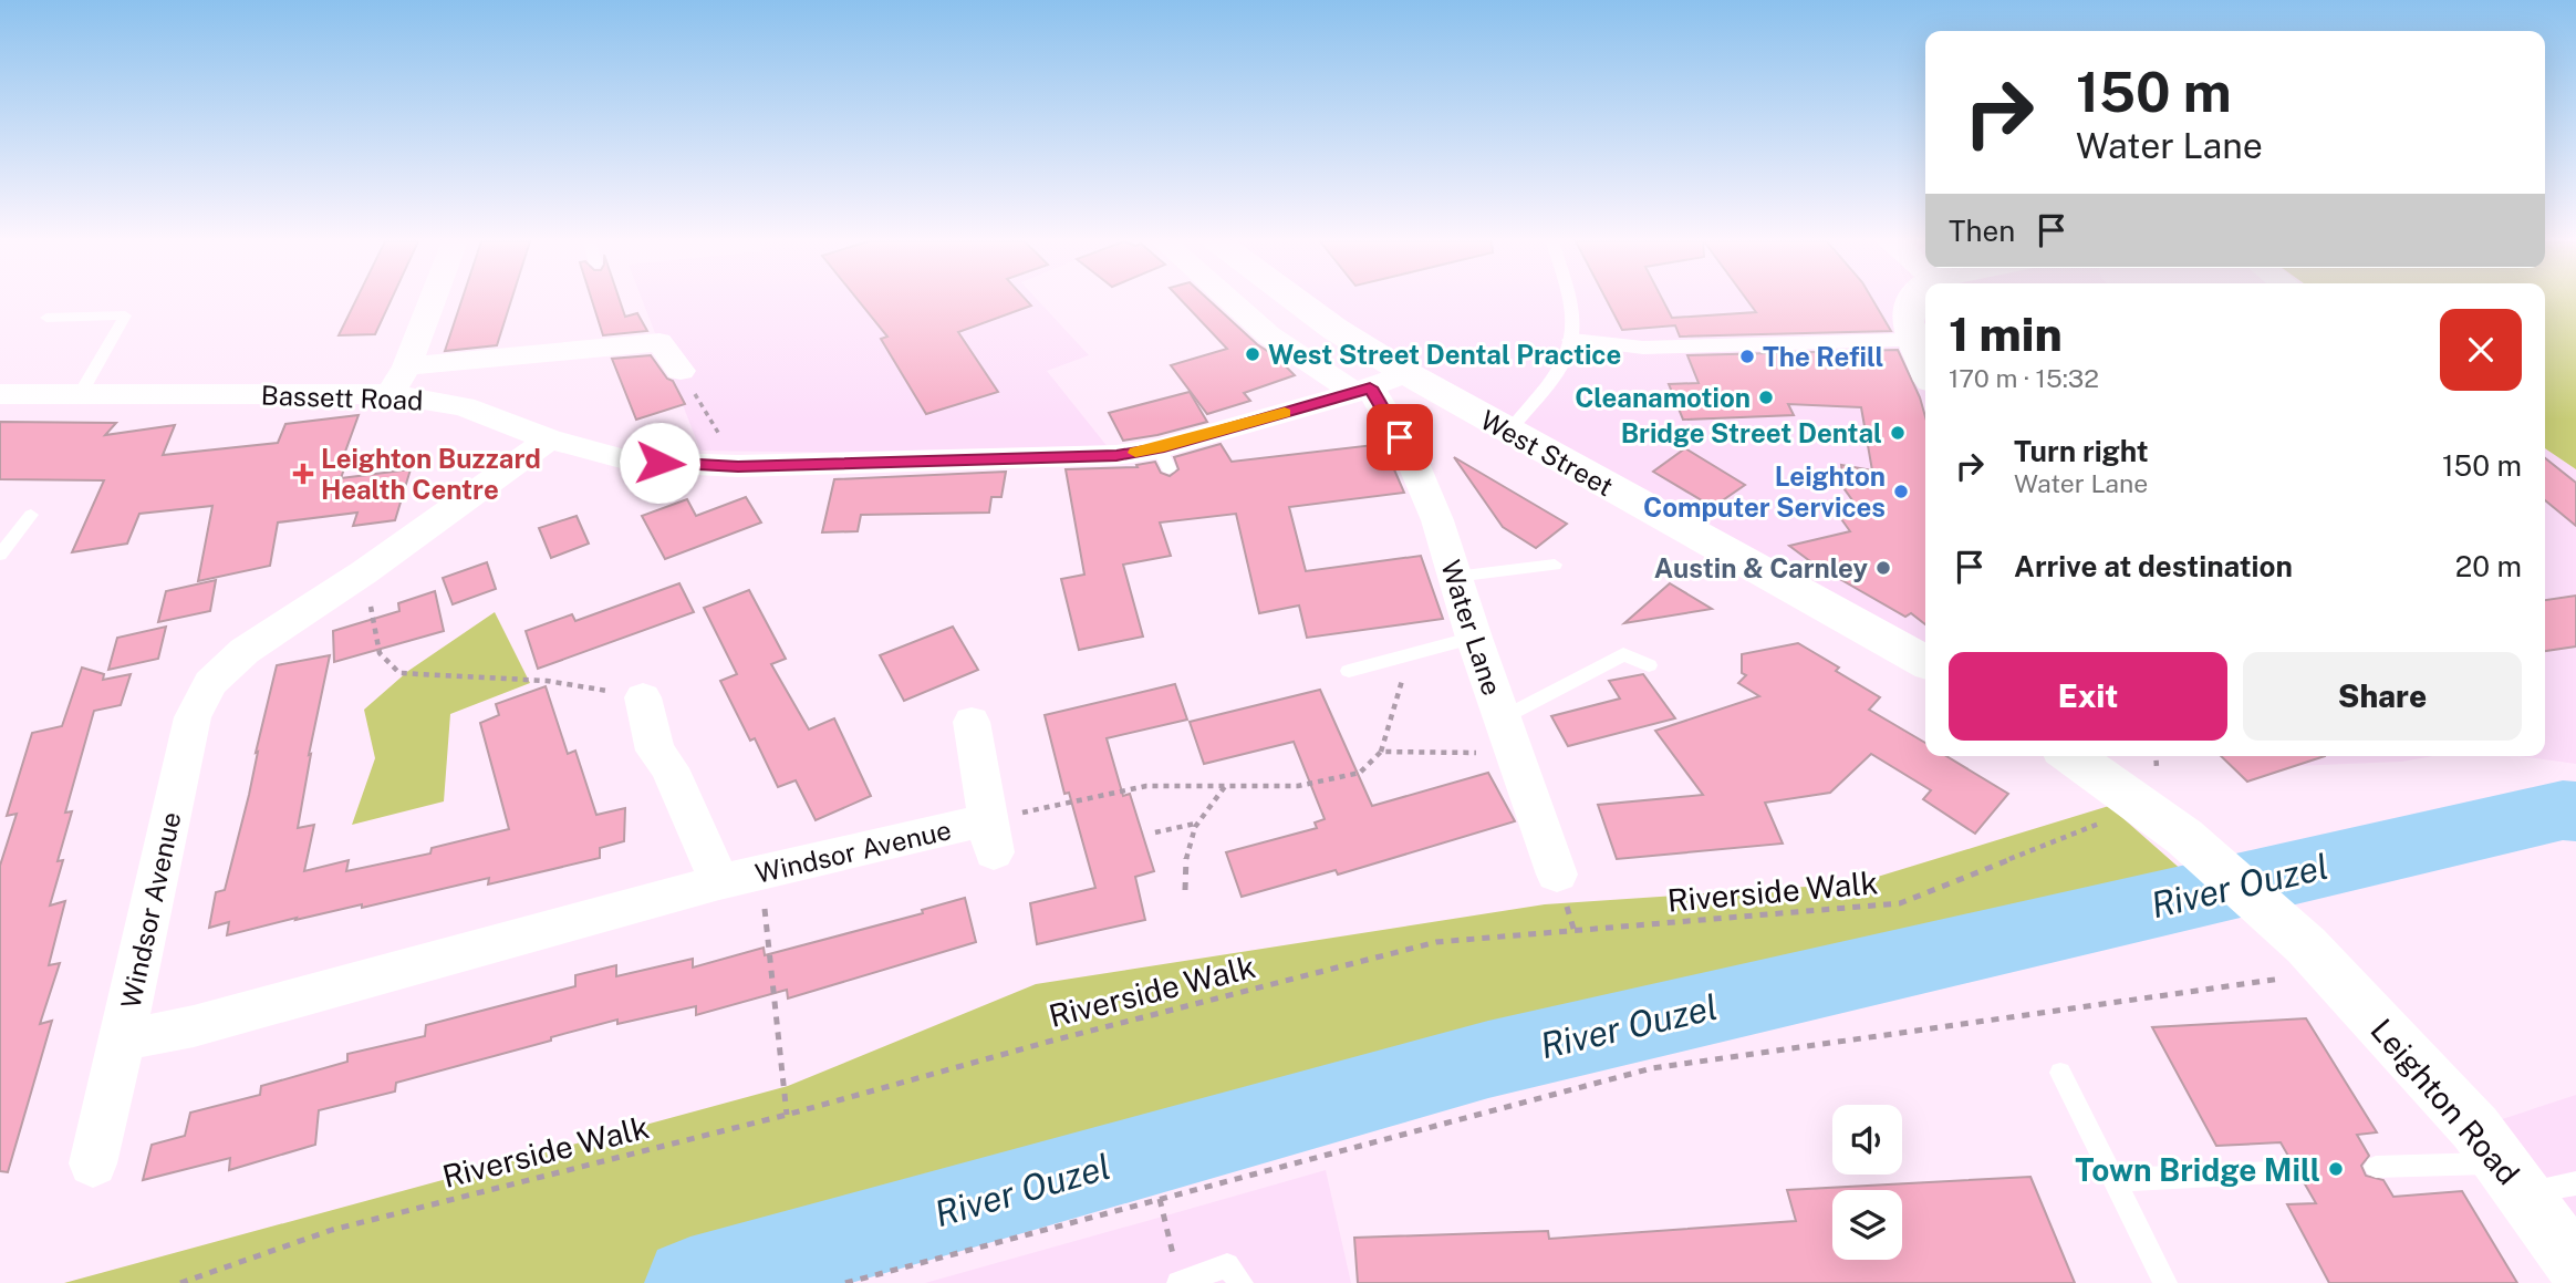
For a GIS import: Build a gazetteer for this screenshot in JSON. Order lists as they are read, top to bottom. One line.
{"streets":{"street":["Bassett Road","West Street","Water Lane","Windsor Avenue","Leighton Road"],"path":["Riverside Walk"]},"crossings":[["Bassett Road","West Street"],["Bassett Road","Water Lane"],["Bassett Road","Windsor Avenue"]],"water":["River Ouzel"],"places":{"other":["West Street Dental Practice","The Refill","Cleanamotion","Bridge Street Dental","Leighton Computer Services","Austin & Carnley","Town Bridge Mill"],"health":["Leighton Buzzard Health Centre"]},"page":{"turn":["150 m","Water Lane"],"then":"Then","heading":["1 min","170 m · 15:32"],"list":[{"name":"Turn right","note":"Water Lane","value":"150 m"},{"name":"Arrive at destination","value":"20 m"}],"buttons":["Exit","Share"]}}
